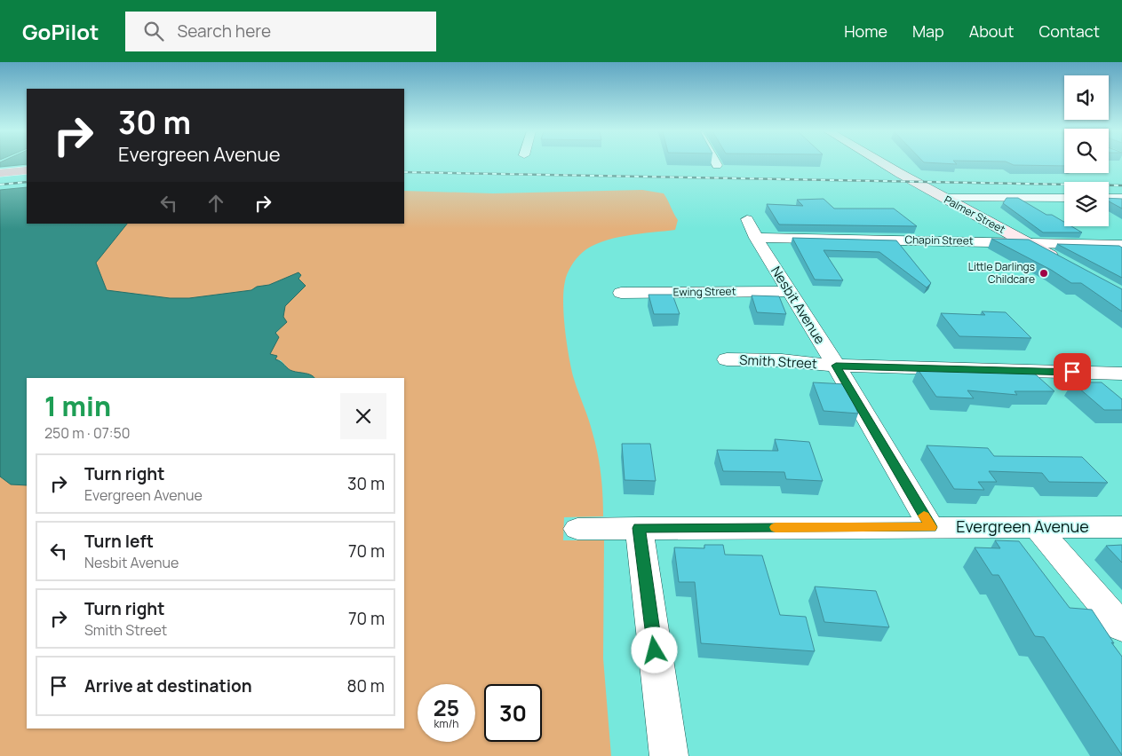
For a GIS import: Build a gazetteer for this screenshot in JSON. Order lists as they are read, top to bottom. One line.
{"streets":{"street":["Palmer Street","Chapin Street","Ewing Street","Nesbit Avenue","Smith Street","Evergreen Avenue"]},"crossings":[["Palmer Street","Chapin Street"],["Chapin Street","Nesbit Avenue"],["Ewing Street","Nesbit Avenue"],["Nesbit Avenue","Smith Street"],["Nesbit Avenue","Evergreen Avenue"]],"places":["Little Darlings Childcare"],"page":{"header":"GoPilot","search":"Search here","nav":["Home","Map","About","Contact"],"turn":["30 m","Evergreen Avenue"],"heading":["1 min","250 m · 07:50"],"list":[{"name":"Turn right","note":"Evergreen Avenue","value":"30 m"},{"name":"Turn left","note":"Nesbit Avenue","value":"70 m"},{"name":"Turn right","note":"Smith Street","value":"70 m"},{"name":"Arrive at destination","value":"80 m"}],"speed":"25 km/h","limit":"30"}}
